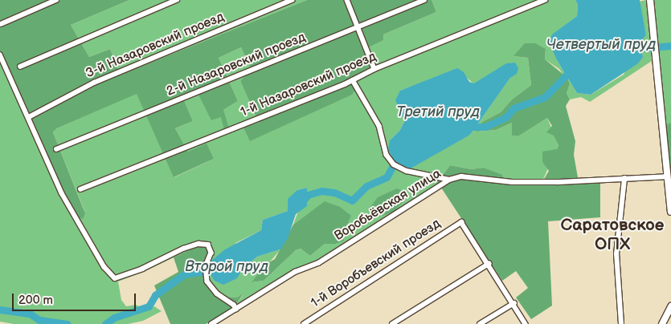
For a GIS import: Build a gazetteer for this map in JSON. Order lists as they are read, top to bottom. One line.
{"streets":{"street":["3-й Назаровский проезд","2-й Назаровский проезд","1-й Назаровский проезд","Воробьёвская улица","1-й Воробъевский проезд"]},"districts":["Саратовское ОПХ"],"water":["Четвертый пруд","Третий пруд","Второй пруд"],"scale_bar":"200 m"}
